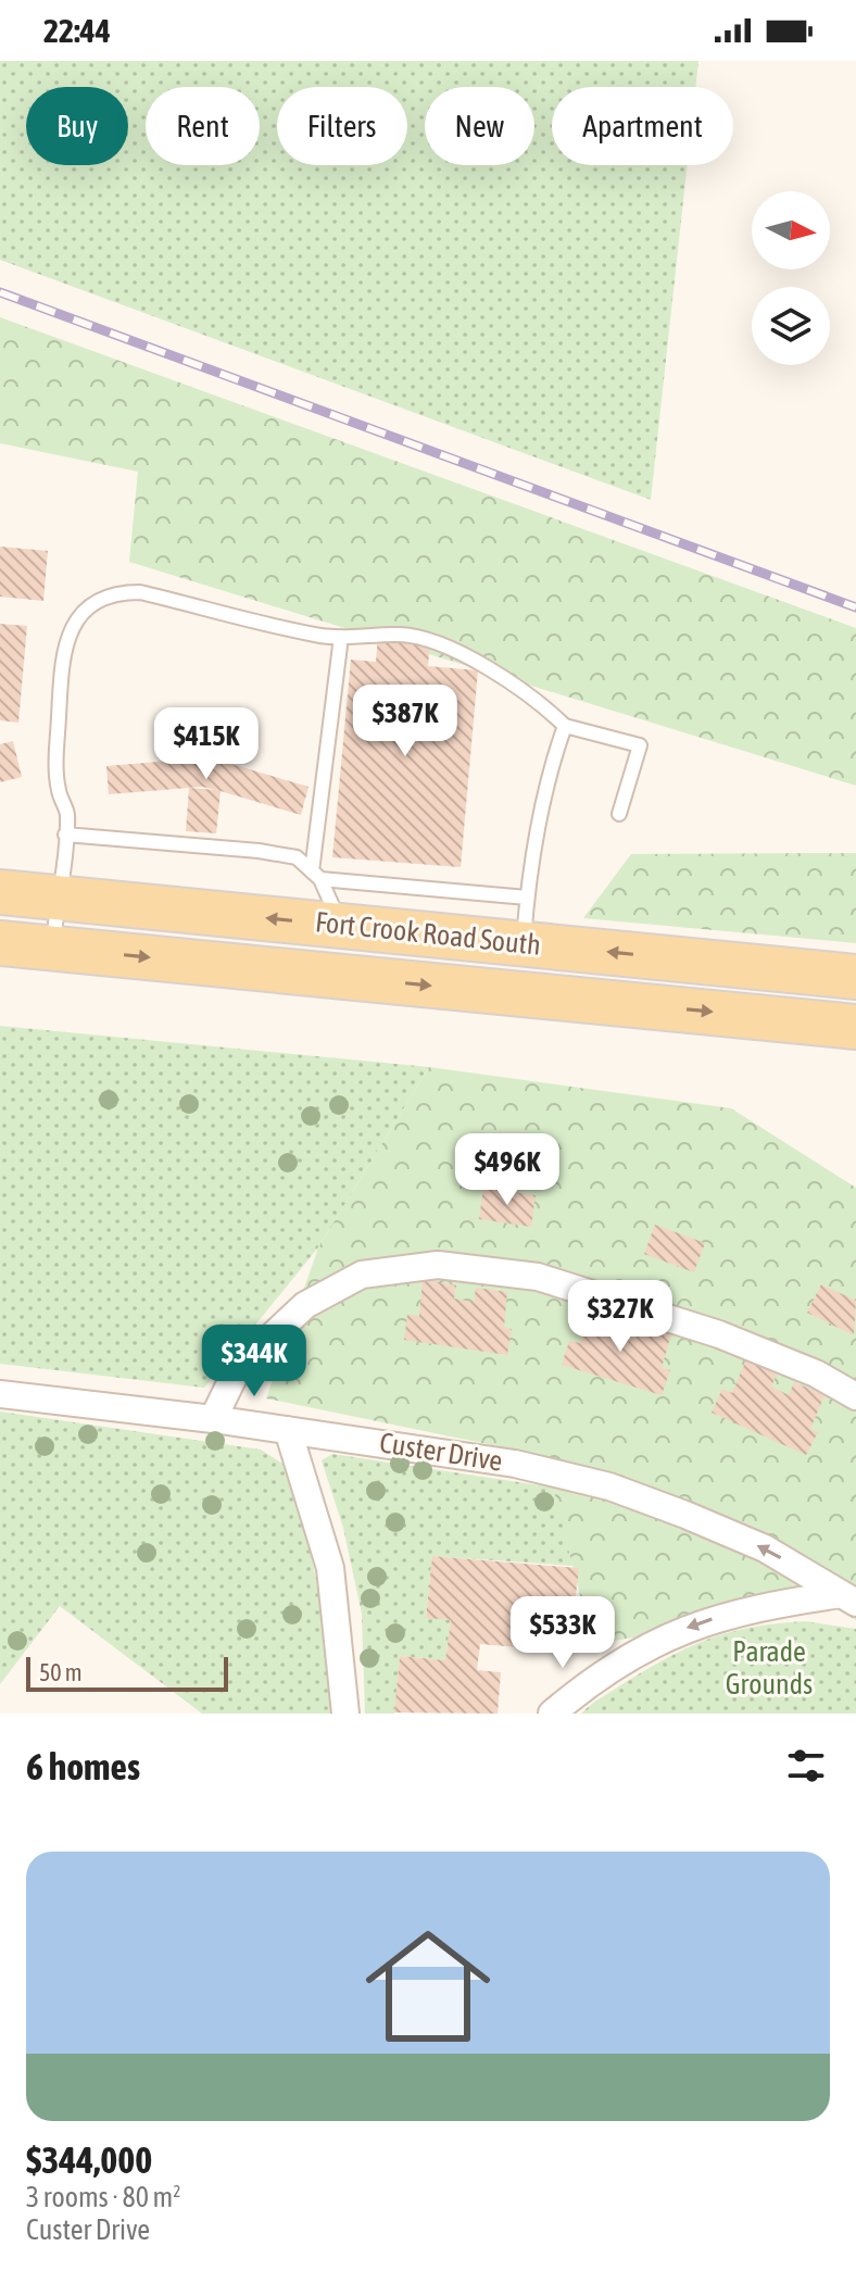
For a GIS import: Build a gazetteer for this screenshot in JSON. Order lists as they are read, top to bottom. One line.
{"streets":{"main road":["Fort Crook Road South"],"street":["Custer Drive"]},"one_way":["Custer Drive"],"parks":["Parade Grounds"],"scale_bar":"50 m","north":"right","page":{"status":"22:44","chip":["Buy","Rent","Filters","New","Apartment"],"price":["$387K","$415K","$496K","$327K","$344K","$533K"],"scale":"50 m","heading":"6 homes","list":[{"name":"$344,000","note":"3 rooms · 80 m² · Custer Drive"}]}}
